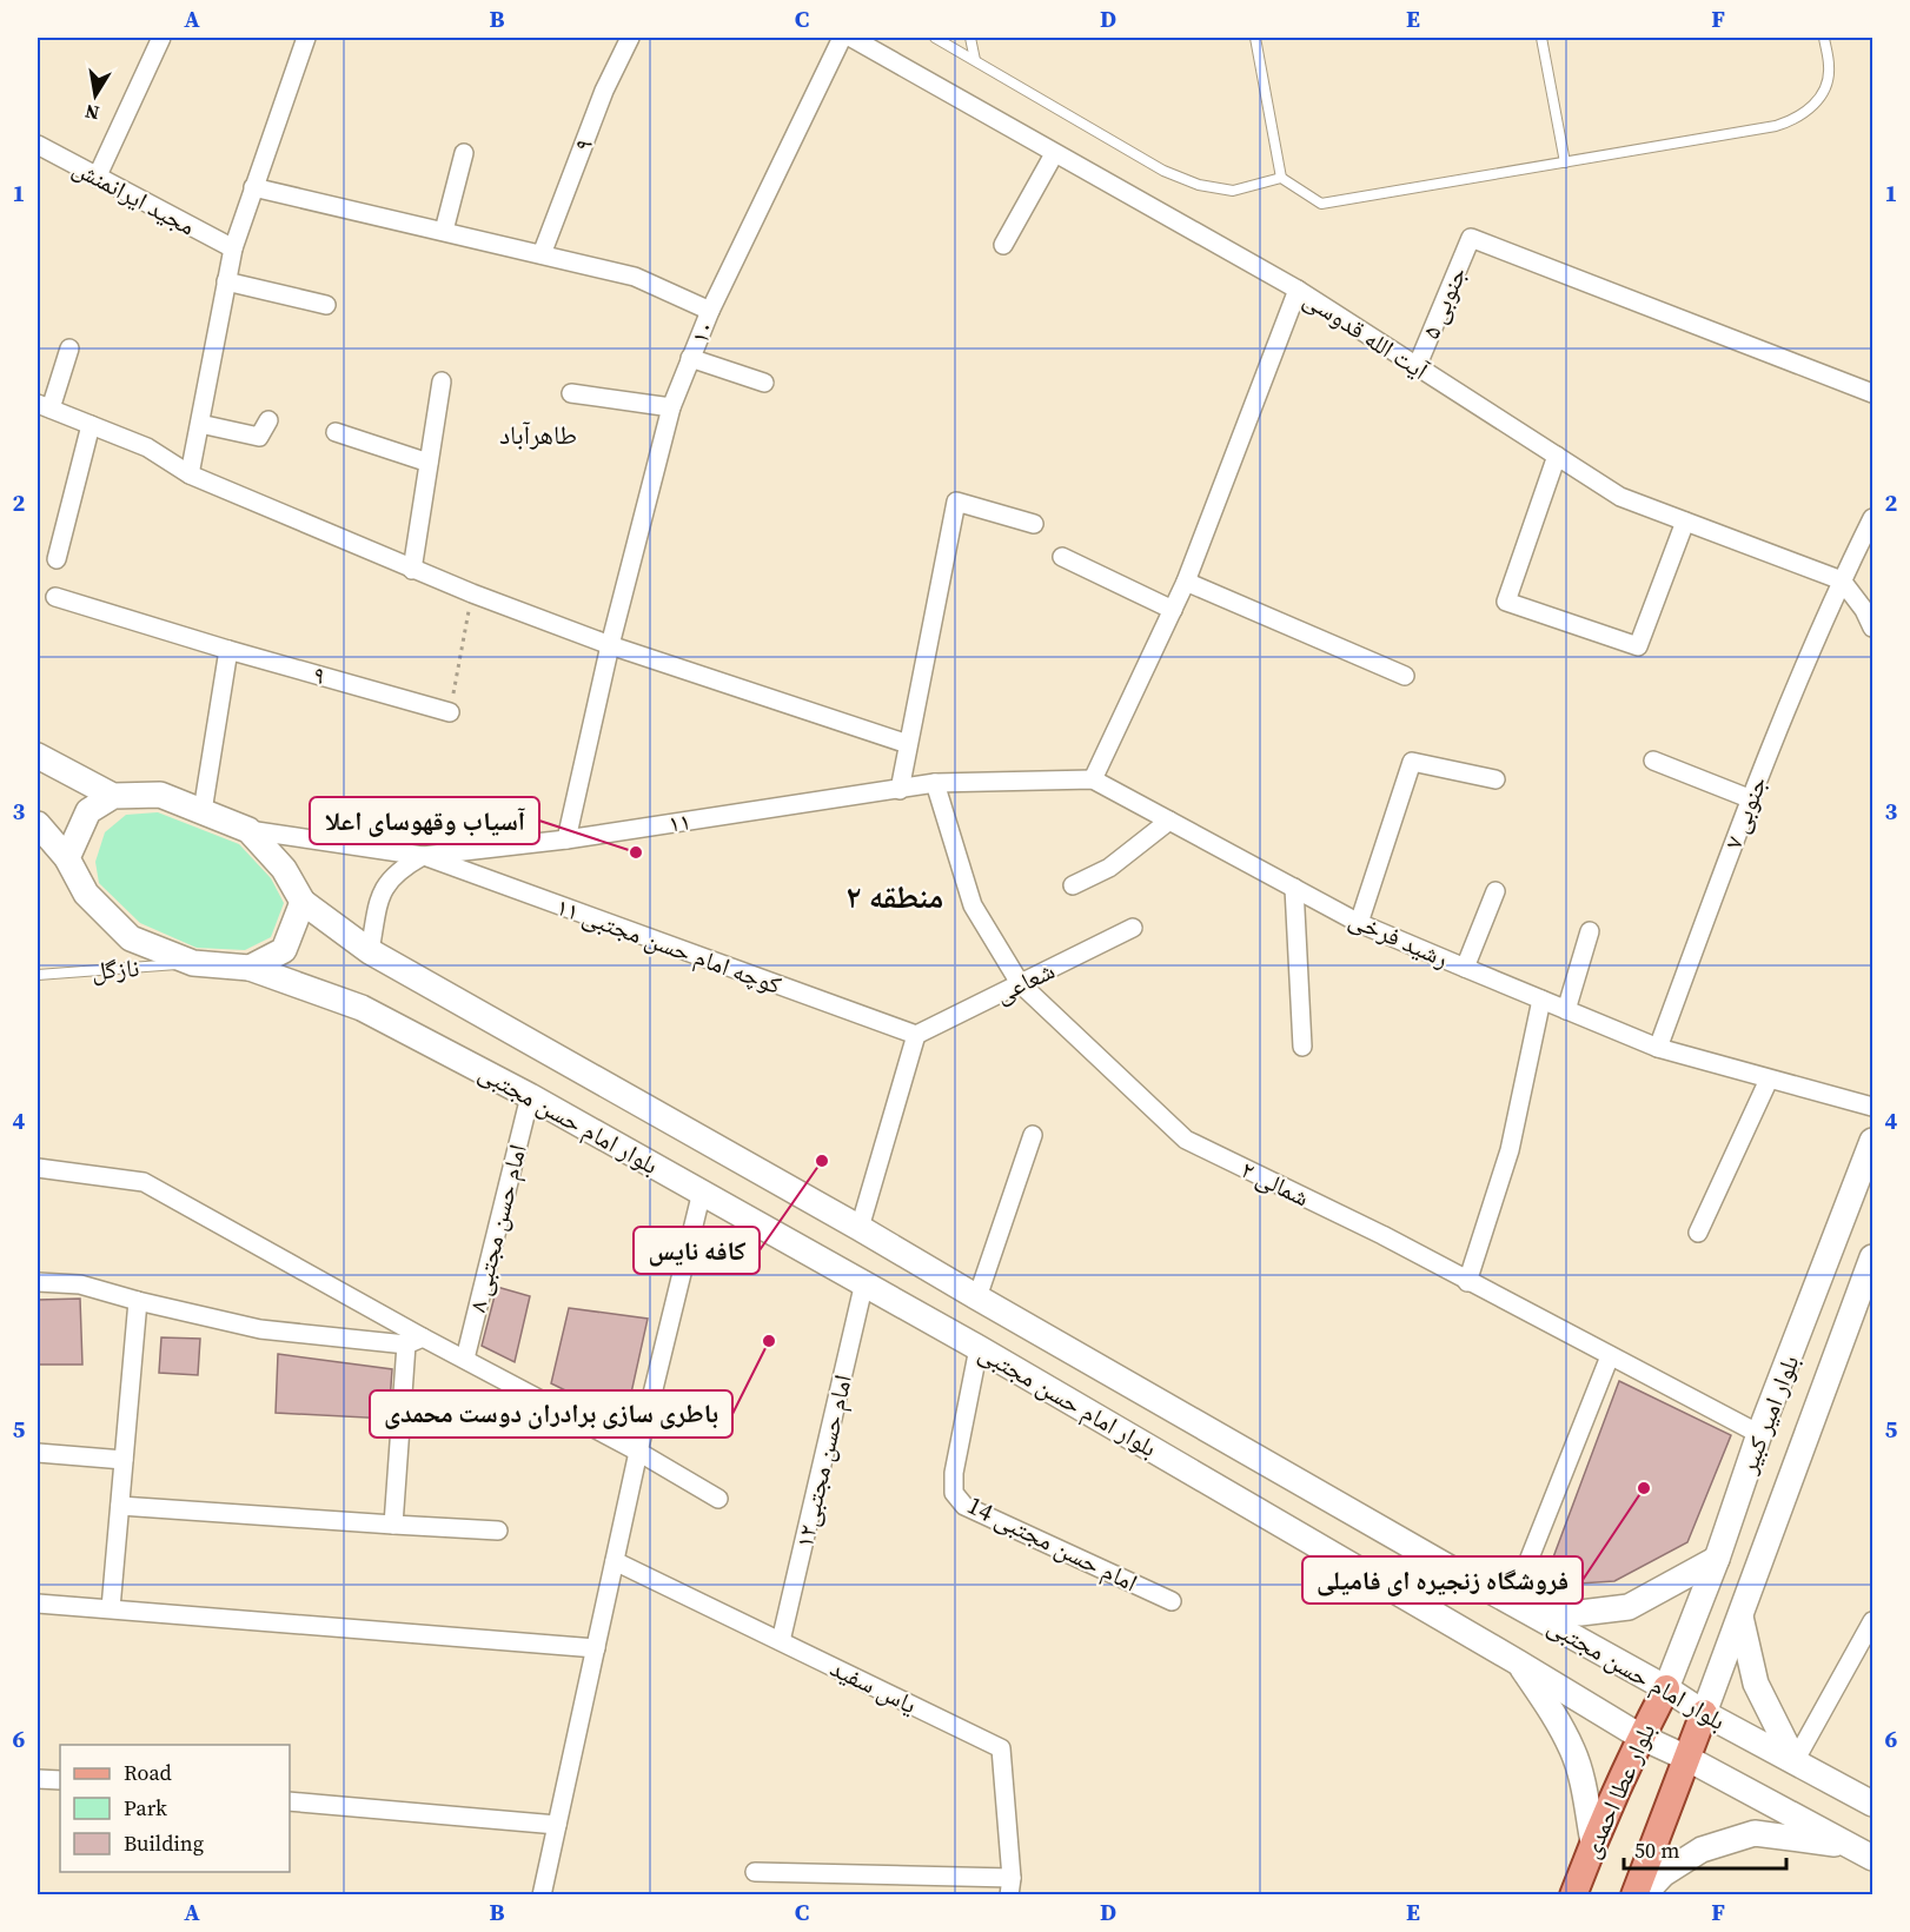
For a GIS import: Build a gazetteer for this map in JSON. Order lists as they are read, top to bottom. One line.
{"streets":{"main road":["بلوار امام حسن مجتبی","بلوار امیر کبیر","بلوار عطا احمدی"],"street":["۹","مجید ایرانمنش","۵ جنوبی","۱۰","آیت الله قدوسی","۷ جنوبی","۱۱","رشید فرخی","کوچه امام حسن مجتبی ۱۱","شعاعی","۲ شمالی","امام حسن مجتبی ۸","امام حسن مجتبی۱۲","امام حسن مجتبی 14","یاس سفید"],"lane":["نازگل"]},"crossings":[["۵ جنوبی","آیت الله قدوسی"],["۱۰","۱۱"],["آیت الله قدوسی","۷ جنوبی"],["۷ جنوبی","رشید فرخی"],["۱۱","کوچه امام حسن مجتبی ۱۱"],["۱۱","نازگل"],["۱۱","بلوار امام حسن مجتبی"],["۱۱","۲ شمالی"],["کوچه امام حسن مجتبی ۱۱","شعاعی"],["نازگل","بلوار امام حسن مجتبی"],["شعاعی","۲ شمالی"],["بلوار امام حسن مجتبی","امام حسن مجتبی ۸"],["بلوار امام حسن مجتبی","بلوار امیر کبیر"],["بلوار امام حسن مجتبی","امام حسن مجتبی۱۲"],["بلوار امام حسن مجتبی","امام حسن مجتبی 14"],["بلوار امام حسن مجتبی","بلوار عطا احمدی"],["۲ شمالی","بلوار امیر کبیر"],["بلوار امیر کبیر","بلوار عطا احمدی"],["امام حسن مجتبی۱۲","یاس سفید"]],"districts":["طاهرآباد","منطقه ۲"],"places":["آسیاب وقهوسای اعلا","کافه نایس","باطری سازی برادران دوست محمدی","فروشگاه زنجیره ای فامیلی"],"legend":["Road","Park","Building"],"scale_bar":"50 m","north":"bottom","grid":{"columns":["A","B","C","D","E","F"],"rows":["1","2","3","4","5","6"]}}
